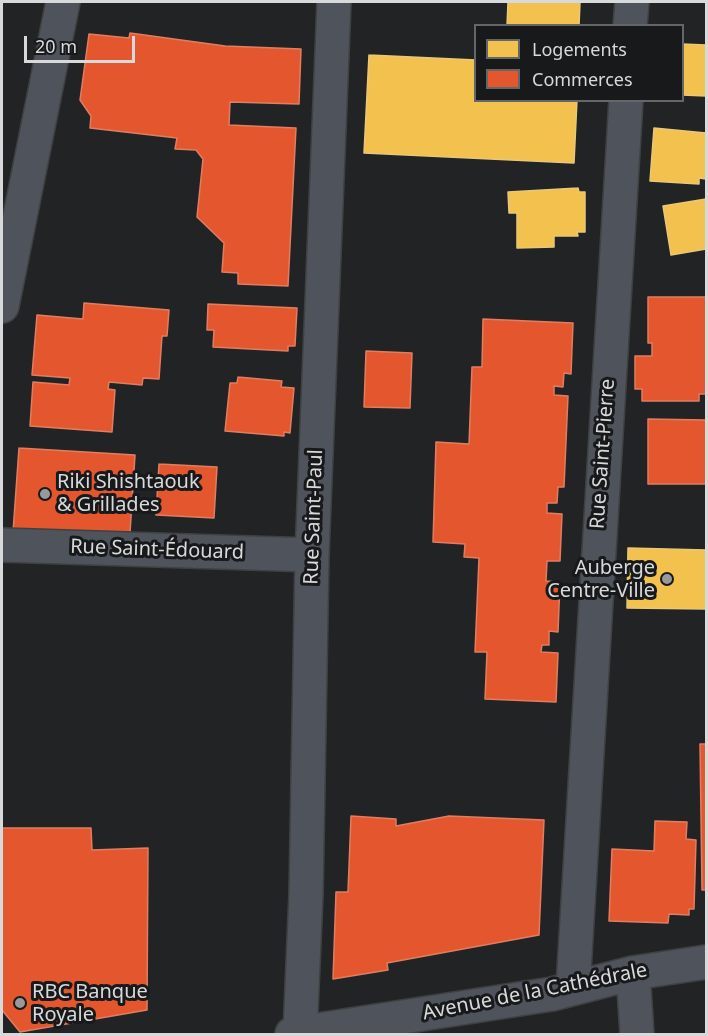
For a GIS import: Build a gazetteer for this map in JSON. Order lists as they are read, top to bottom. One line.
{"streets":{"street":["Rue Saint-Pierre","Rue Saint-Paul","Rue Saint-Édouard","Avenue de la Cathédrale"]},"crossings":[["Rue Saint-Pierre","Avenue de la Cathédrale"],["Rue Saint-Paul","Rue Saint-Édouard"],["Rue Saint-Paul","Avenue de la Cathédrale"]],"places":["Riki Shishtaouk & Grillades","Auberge Centre-Ville","RBC Banque Royale"],"legend":["Logements","Commerces"],"scale_bar":"20 m"}
